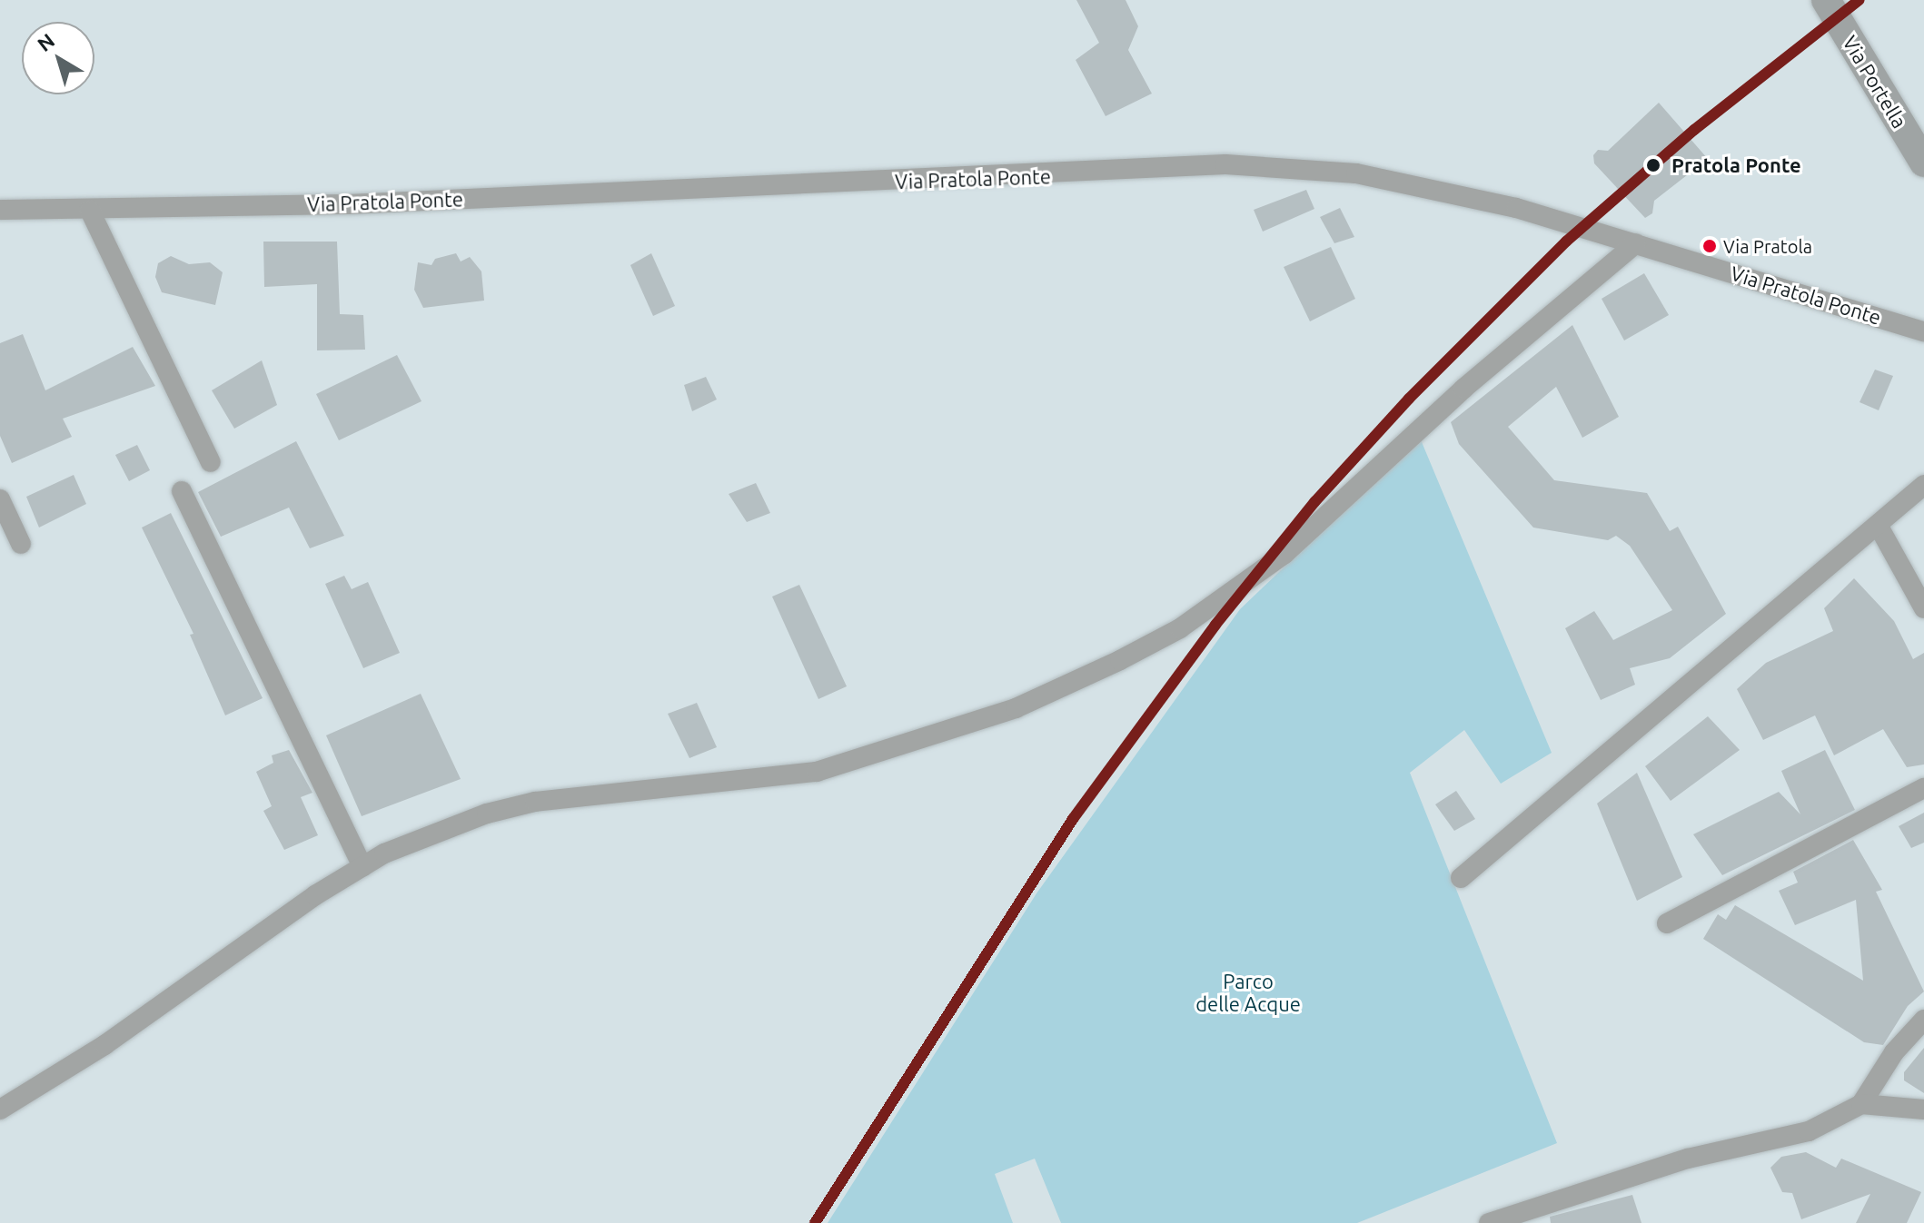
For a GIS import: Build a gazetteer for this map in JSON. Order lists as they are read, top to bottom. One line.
{"streets":{"main road":["Via Portella"],"street":["Via Pratola Ponte"]},"parks":["Parco delle Acque"],"places":["Pratola Ponte","Via Pratola"],"north":"top left"}
